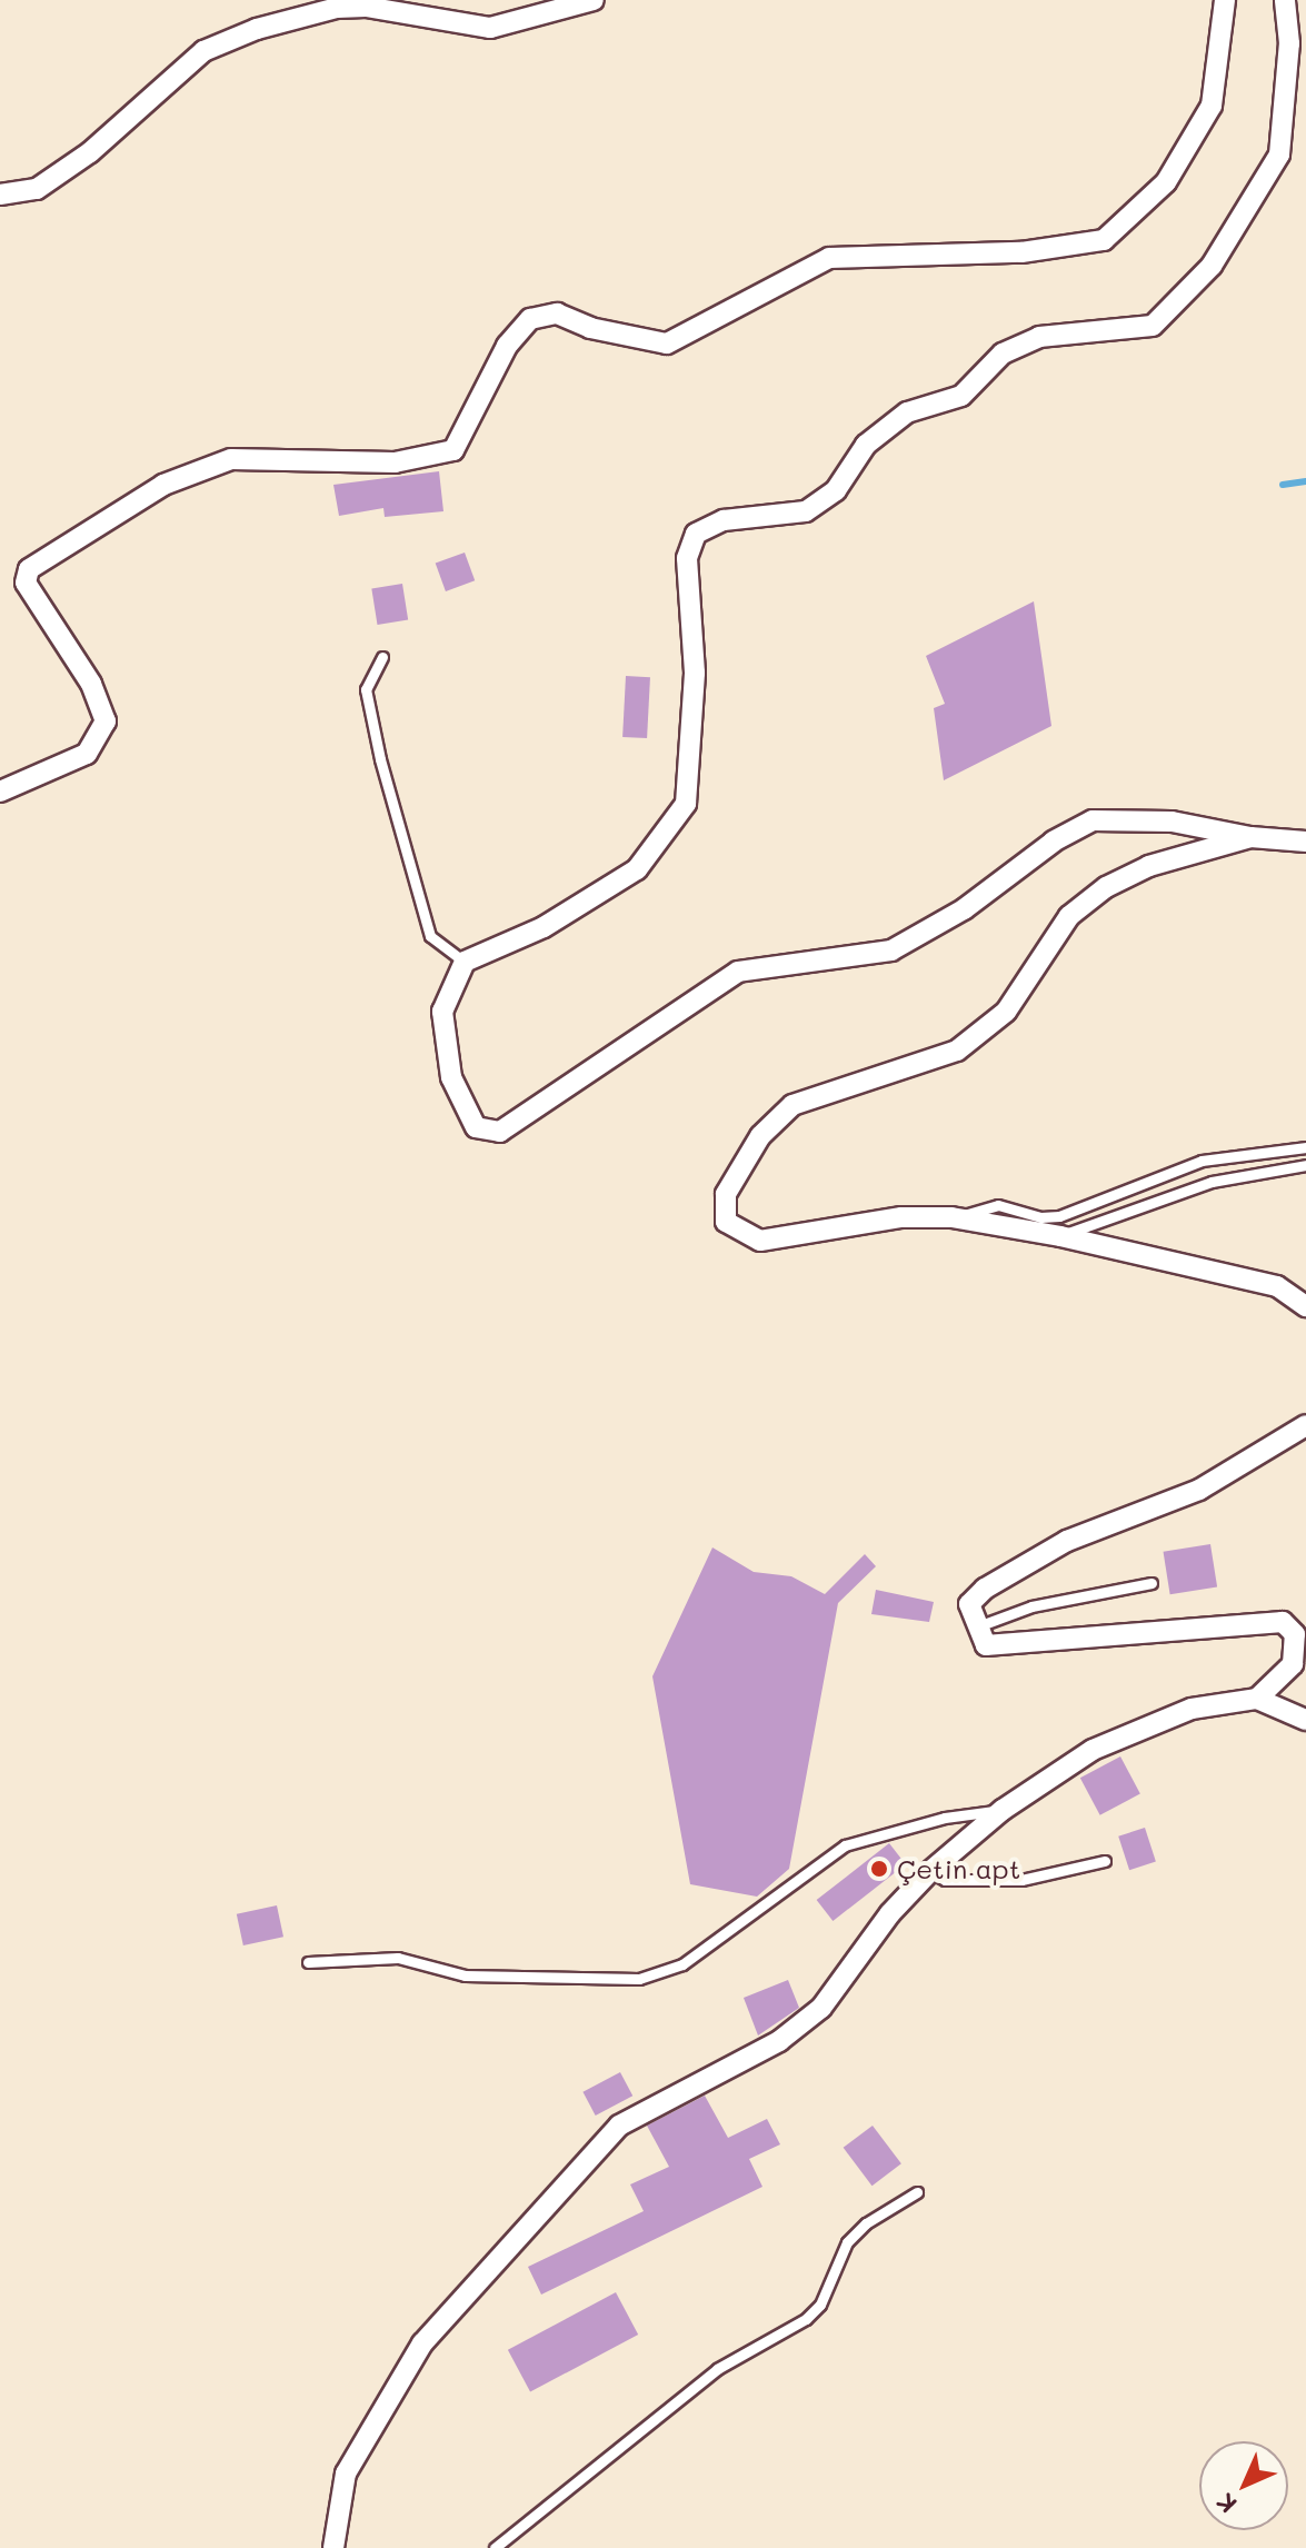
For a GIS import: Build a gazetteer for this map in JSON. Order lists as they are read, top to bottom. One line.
{"places":["Çetin apt"],"north":"bottom left"}
